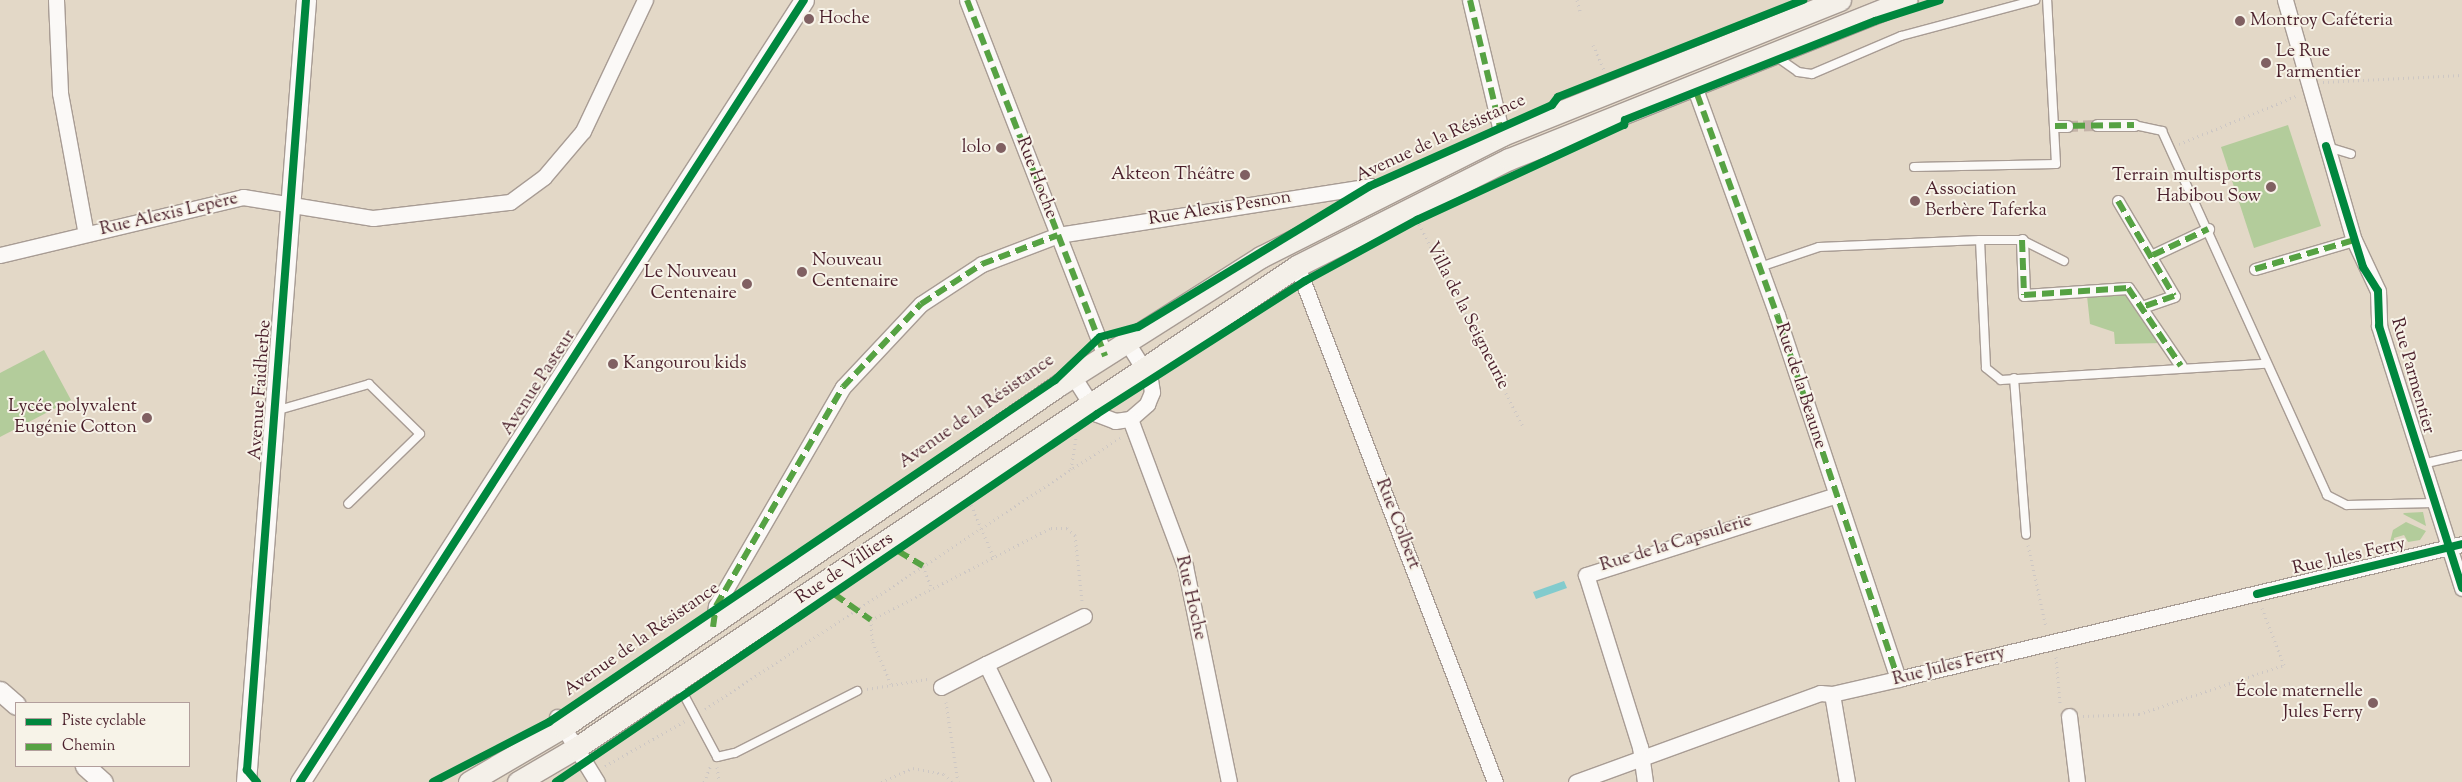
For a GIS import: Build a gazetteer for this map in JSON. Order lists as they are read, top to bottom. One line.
{"streets":{"main road":["Avenue de la Résistance"],"street":["Rue Hoche","Rue Alexis Pesnon","Rue Alexis Lepère","Rue Parmentier","Avenue Pasteur","Rue de la Beaune","Avenue Faidherbe","Rue Colbert","Rue de la Capsulerie","Rue Jules Ferry"],"path":["Villa de la Seigneurie"],"cycle path":["Rue de Villiers"]},"crossings":[["Avenue de la Résistance","Rue Hoche"],["Avenue de la Résistance","Rue Alexis Pesnon"],["Rue Hoche","Rue Alexis Pesnon"],["Rue Alexis Lepère","Avenue Faidherbe"],["Rue Parmentier","Rue Jules Ferry"],["Rue de la Beaune","Rue de la Capsulerie"],["Rue de la Beaune","Rue Jules Ferry"],["Rue de la Capsulerie","Rue Jules Ferry"]],"places":["Hoche","Montroy Caféteria","Le Rue Parmentier","lolo","Akteon Théâtre","Terrain multisports Habibou Sow","Association Berbère Taferka","Nouveau Centenaire","Le Nouveau Centenaire","Kangourou kids","Lycée polyvalent Eugénie Cotton","École maternelle Jules Ferry"],"legend":["Piste cyclable","Chemin"]}
